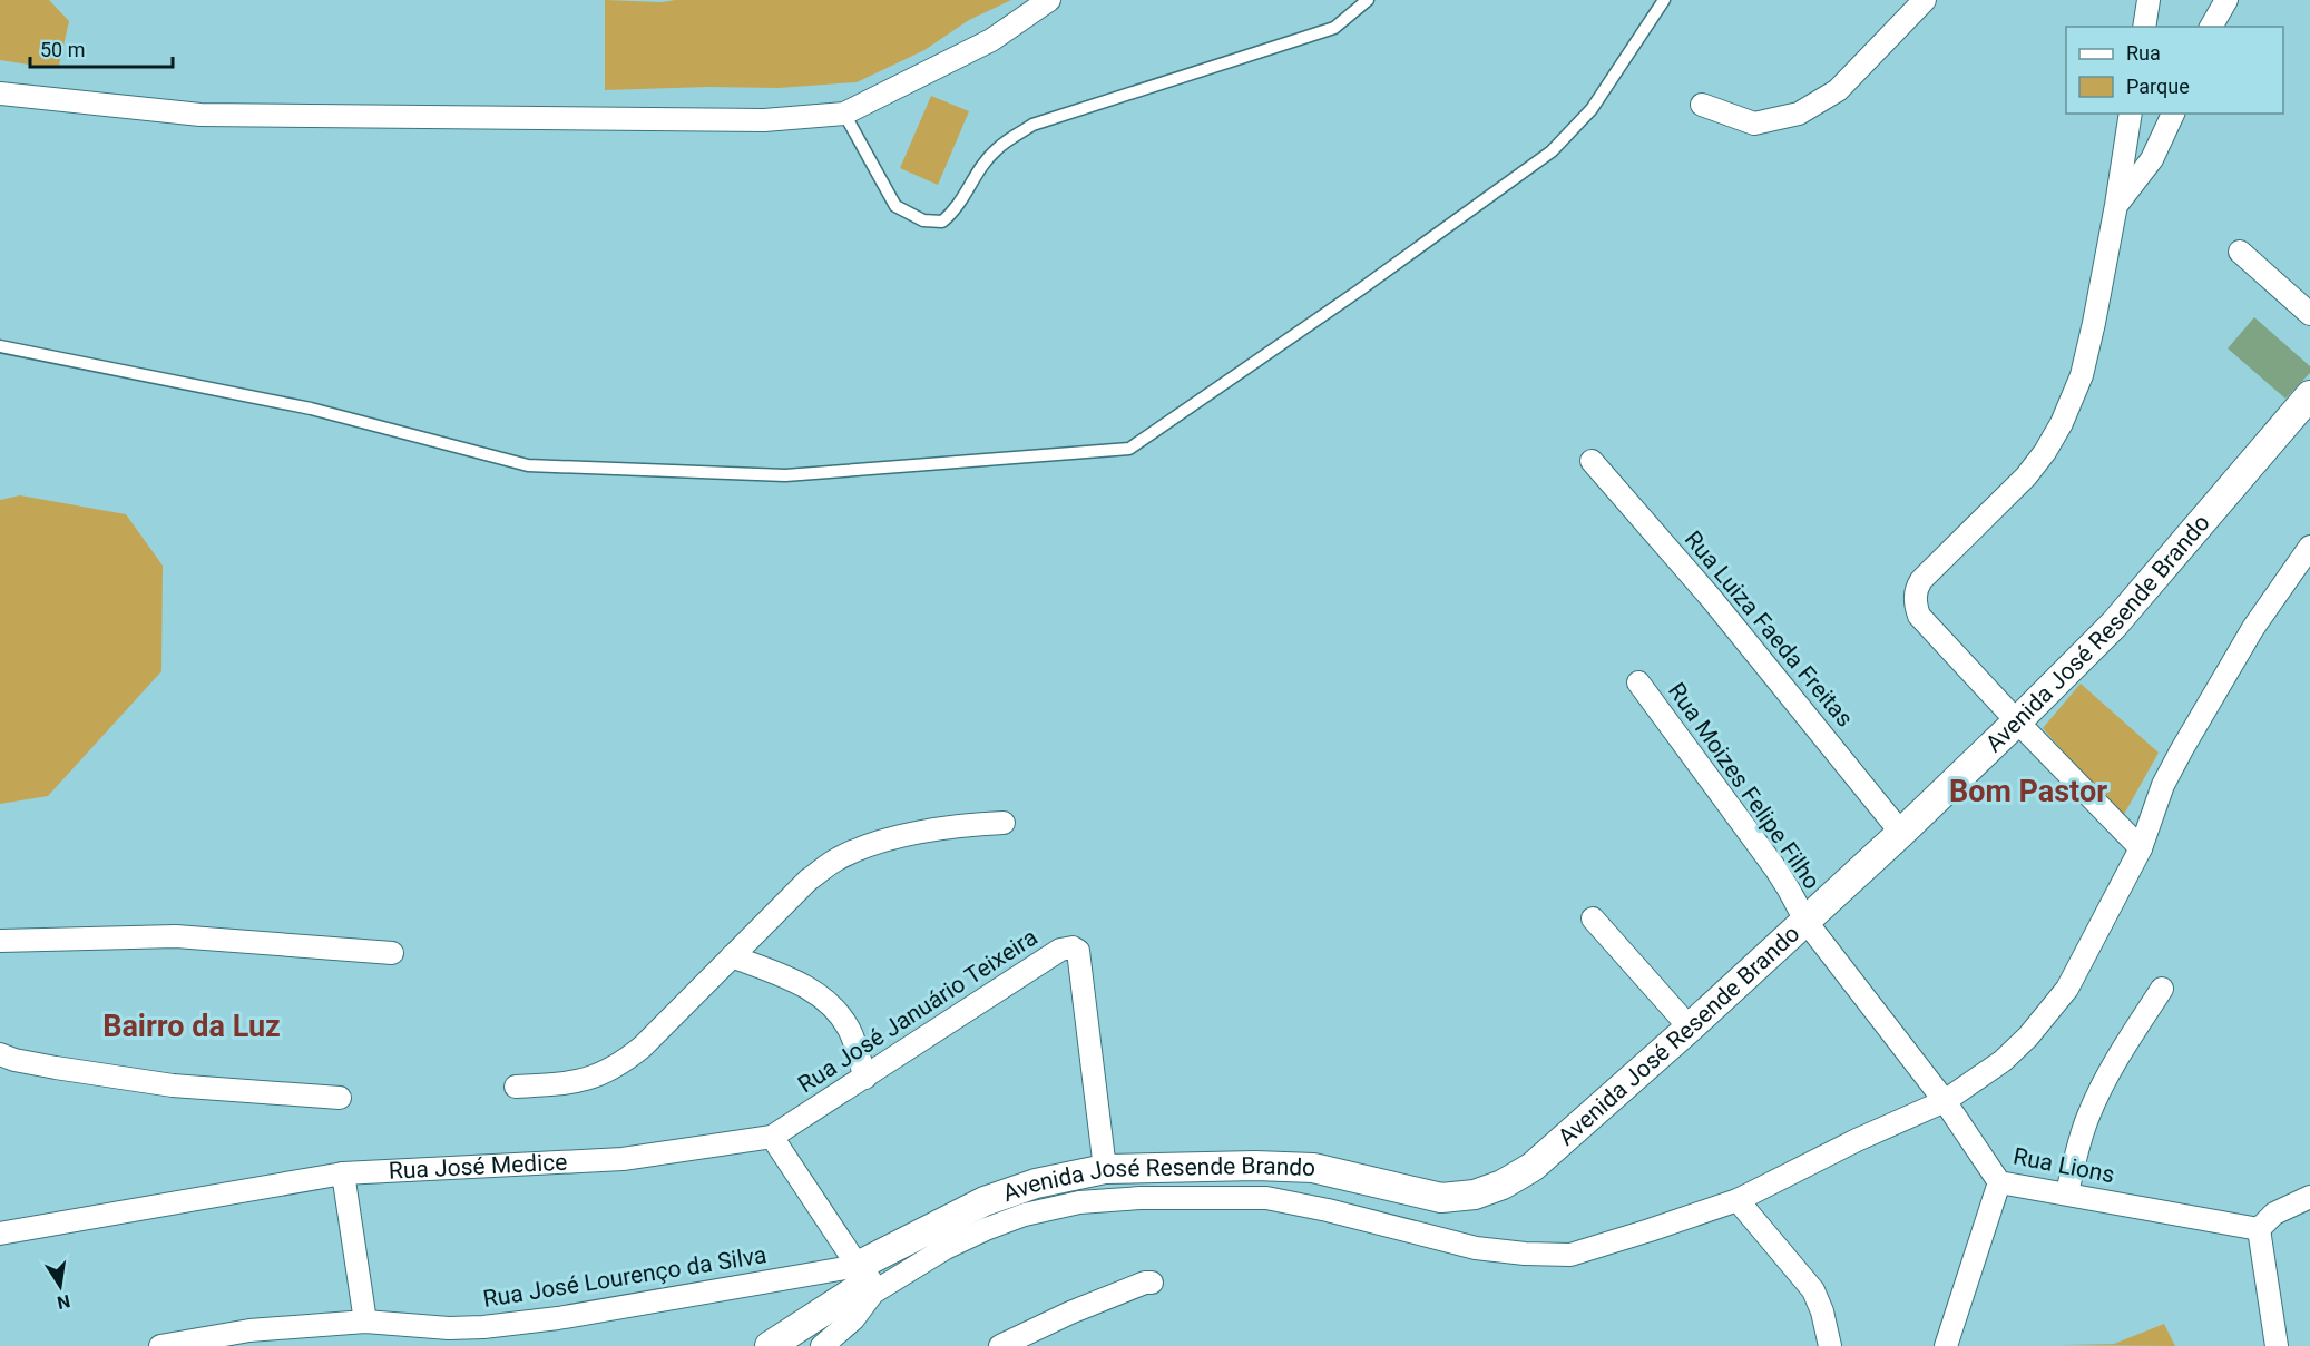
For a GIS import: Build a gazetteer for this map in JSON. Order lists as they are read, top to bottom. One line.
{"streets":{"street":["Rua Luiza Faeda Freitas","Avenida José Resende Brando","Rua Moizes Felipe Filho","Rua José Januário Teixeira","Rua Lions","Rua José Medice","Rua José Lourenço da Silva"]},"crossings":[["Rua Luiza Faeda Freitas","Avenida José Resende Brando"],["Avenida José Resende Brando","Rua Moizes Felipe Filho"],["Avenida José Resende Brando","Rua José Januário Teixeira"],["Avenida José Resende Brando","Rua Lions"],["Avenida José Resende Brando","Rua José Lourenço da Silva"],["Rua Moizes Felipe Filho","Rua Lions"],["Rua José Januário Teixeira","Rua José Medice"]],"districts":["Bom Pastor","Bairro da Luz"],"legend":["Rua","Parque"],"scale_bar":"50 m","north":"bottom"}
